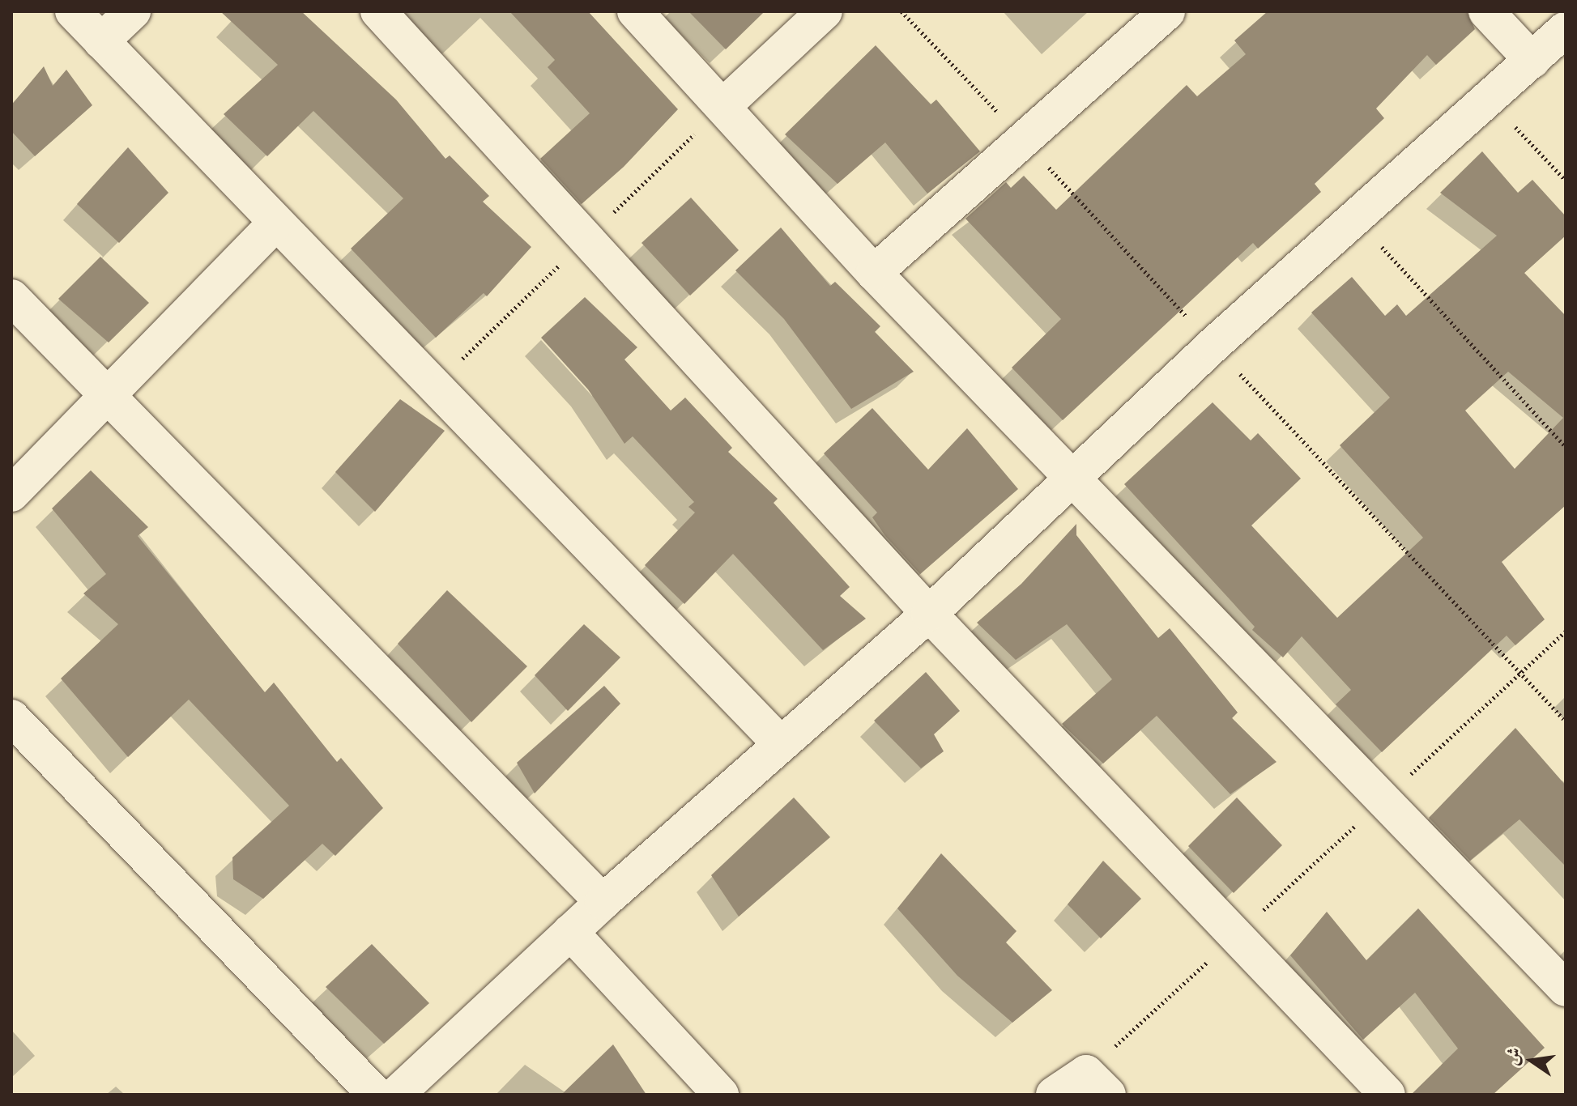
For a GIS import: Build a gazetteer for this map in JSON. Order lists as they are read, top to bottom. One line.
{"north":"left"}
